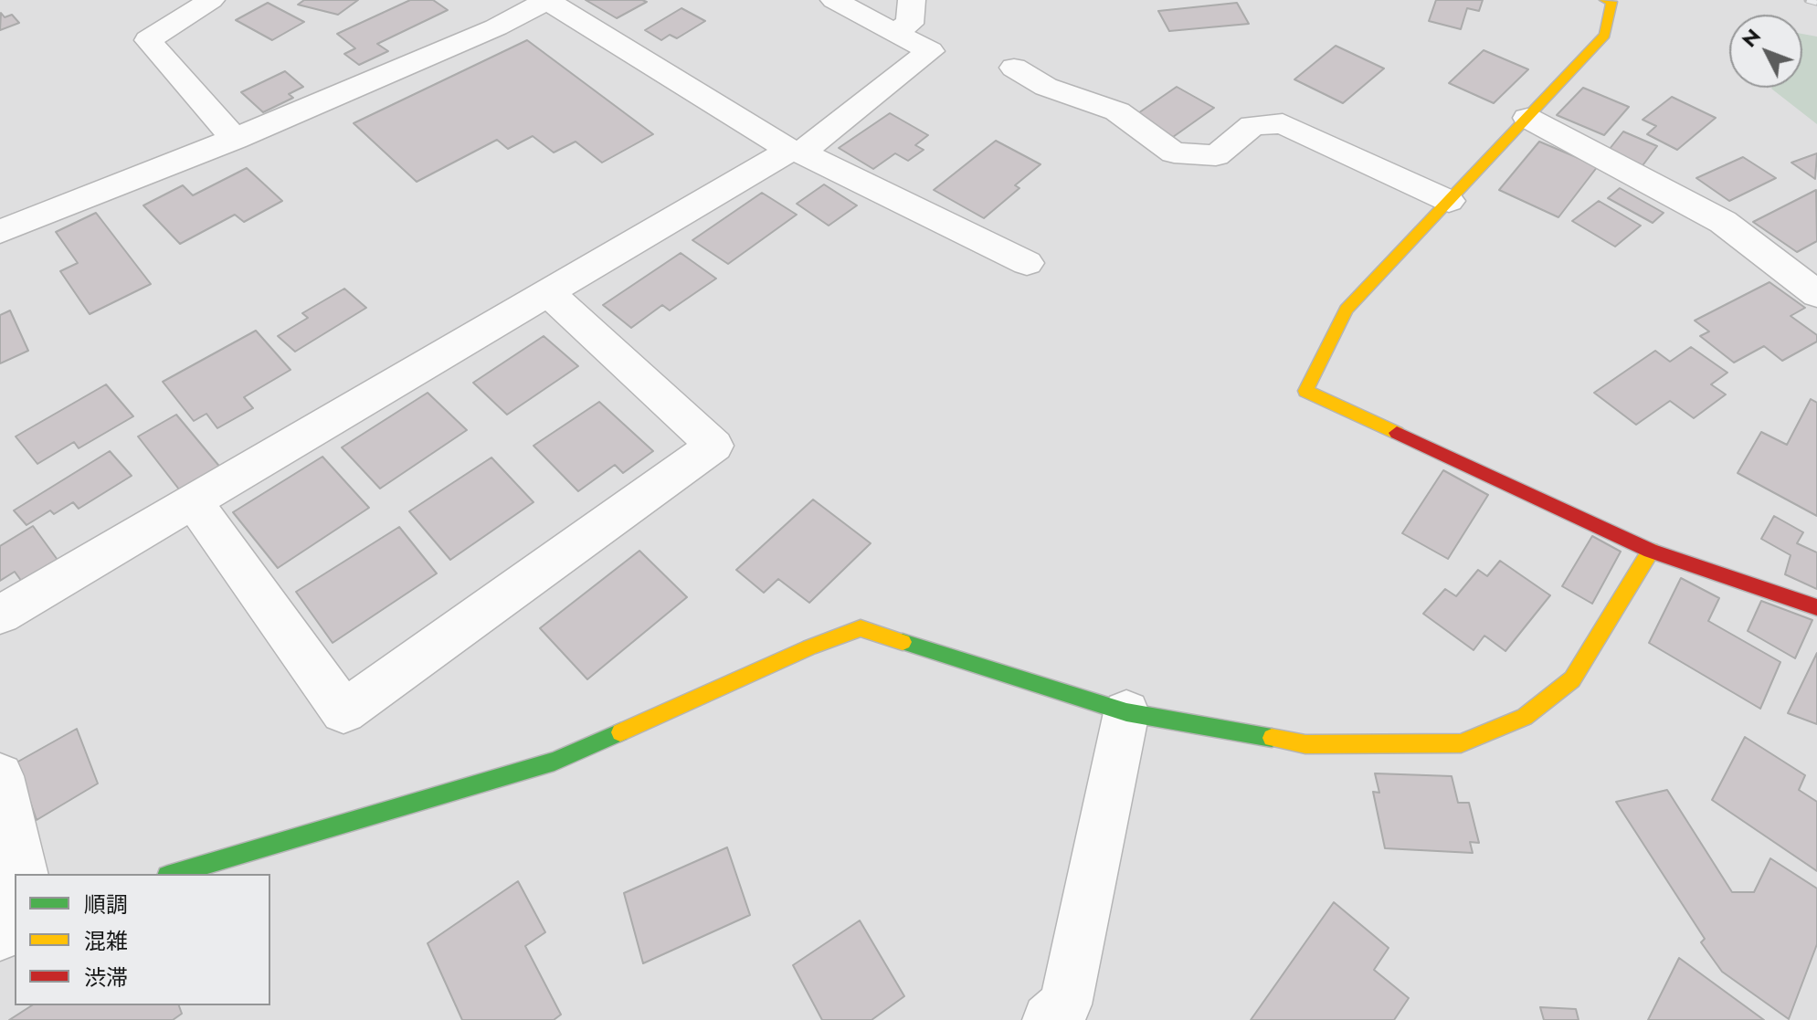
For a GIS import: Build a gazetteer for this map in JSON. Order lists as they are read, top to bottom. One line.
{"legend":["順調","混雑","渋滞"],"north":"top left"}
